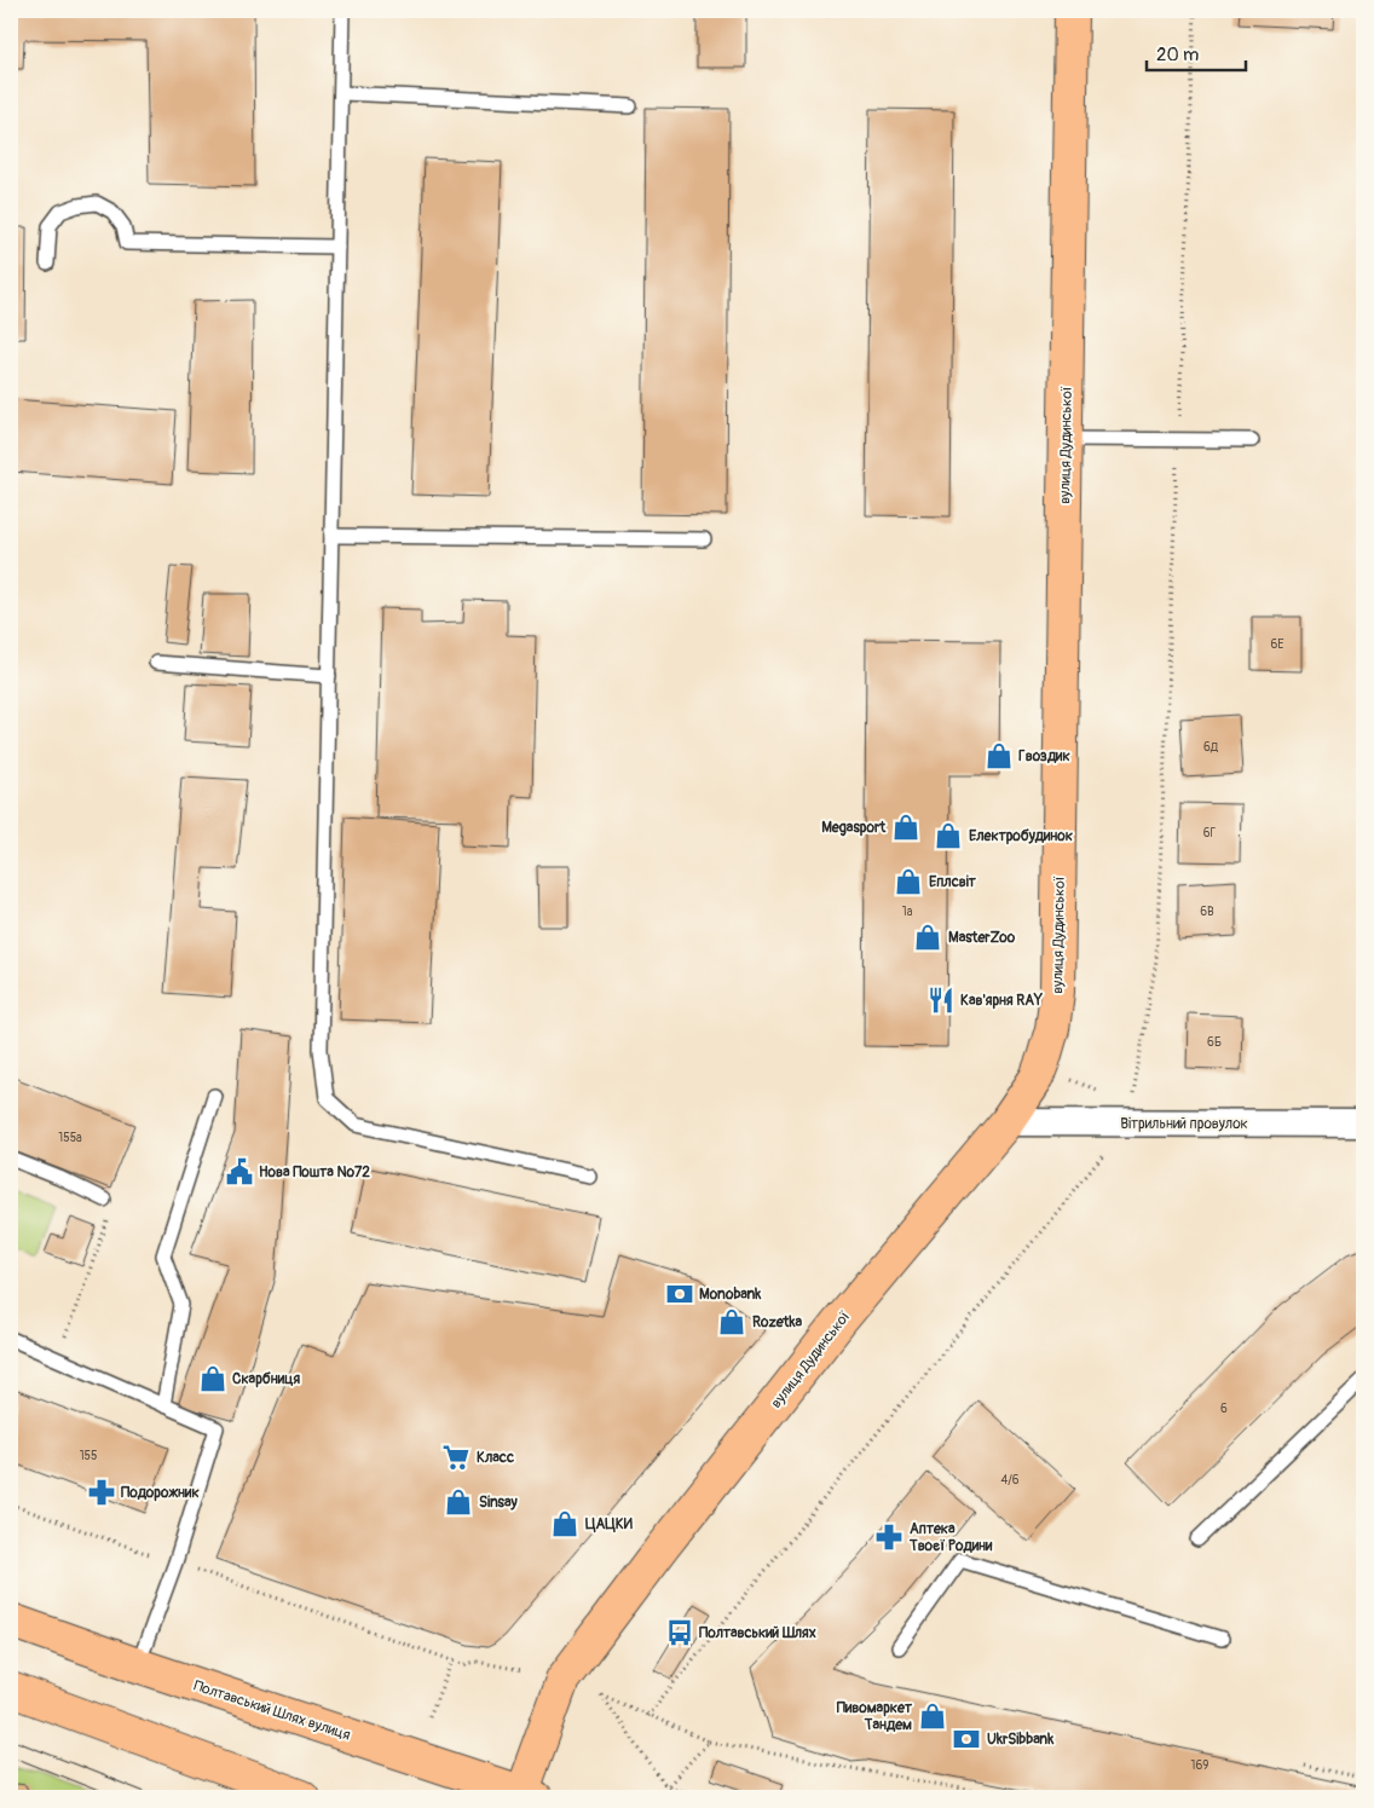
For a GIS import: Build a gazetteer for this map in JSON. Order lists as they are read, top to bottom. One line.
{"streets":{"main road":["вулиця Дудинської","Полтавський Шлях вулиця"],"street":["Вітрильний провулок"]},"crossings":[["вулиця Дудинської","Вітрильний провулок"],["вулиця Дудинської","Полтавський Шлях вулиця"]],"places":{"shop":["Гвоздик","Megasport","Електробудинок","Еплсвіт","MasterZoo","Rozetka","Скарбниця","Sinsay","ЦАЦКИ","Пивомаркет Тандем"],"restaurant":["Кав'ярня RAY"],"public building":["Нова Пошта №72"],"bank":["Monobank","UkrSibbank"],"supermarket":["Класс"],"pharmacy":["Подорожник","Аптека Твоєї Родини"],"bus stop":["Полтавський Шлях"]},"house_numbers":["6Е","6Д","6Г","1а","6В","6Б","155а","6","155","4/6","169"],"scale_bar":"20 m"}
